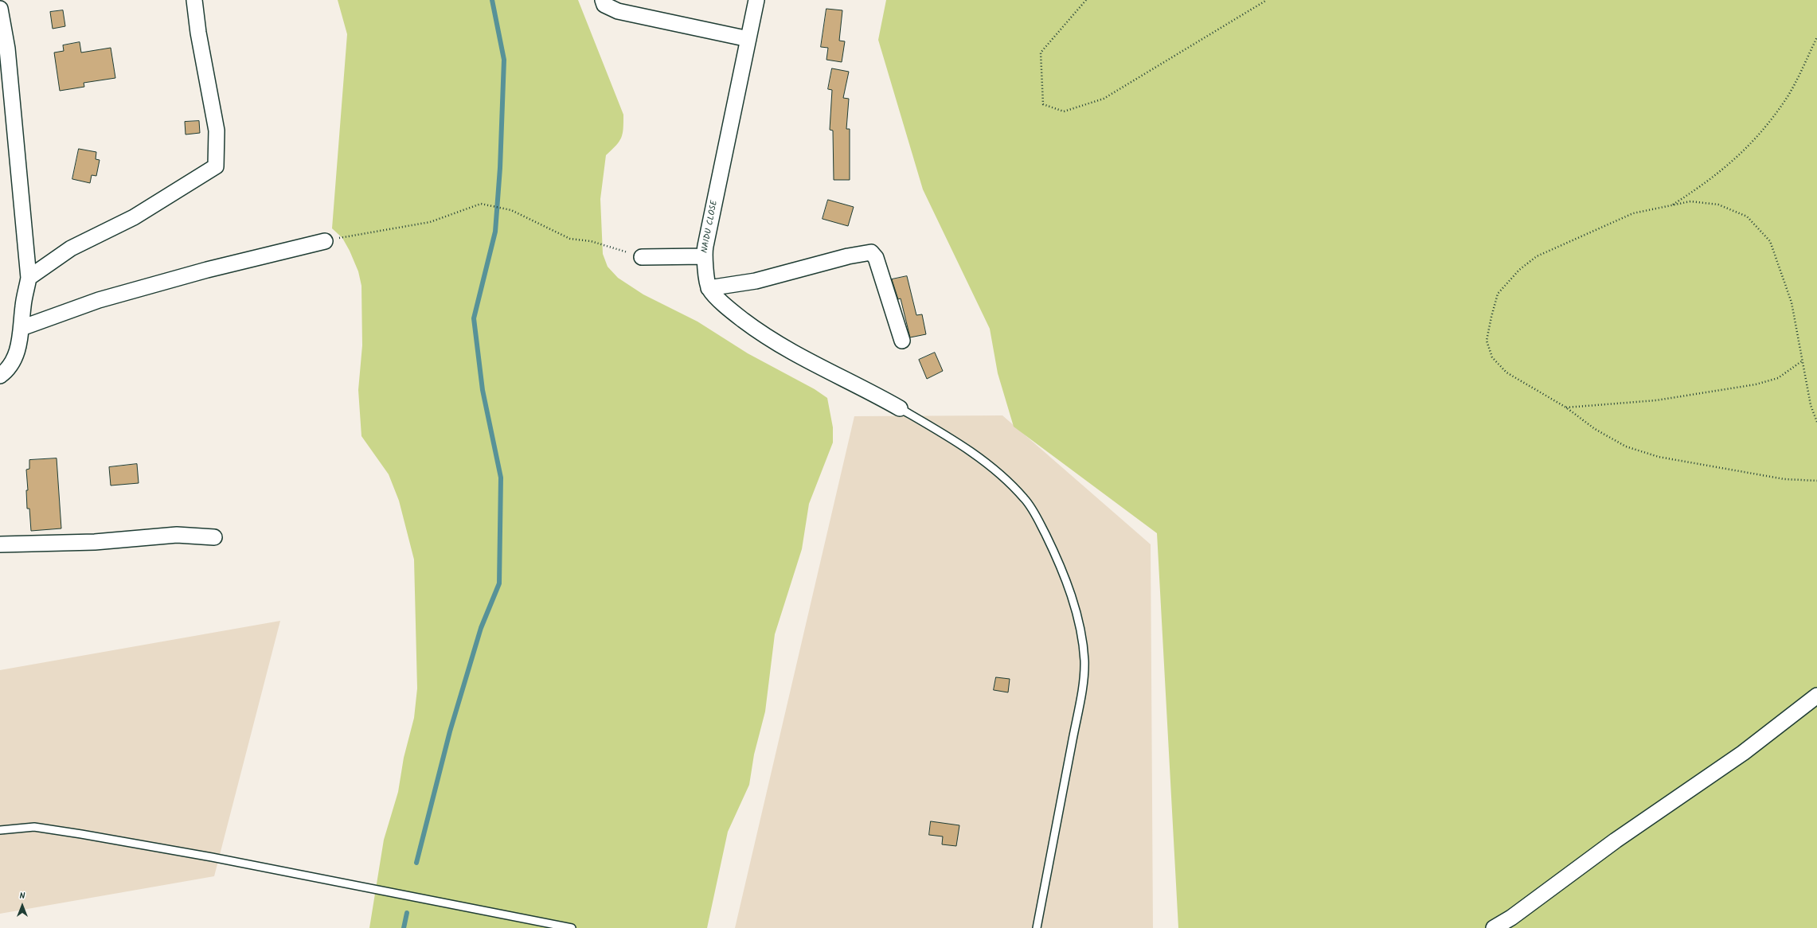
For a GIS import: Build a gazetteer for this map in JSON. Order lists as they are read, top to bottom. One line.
{"streets":{"street":["NAIDU CLOSE"]},"north":"top"}
